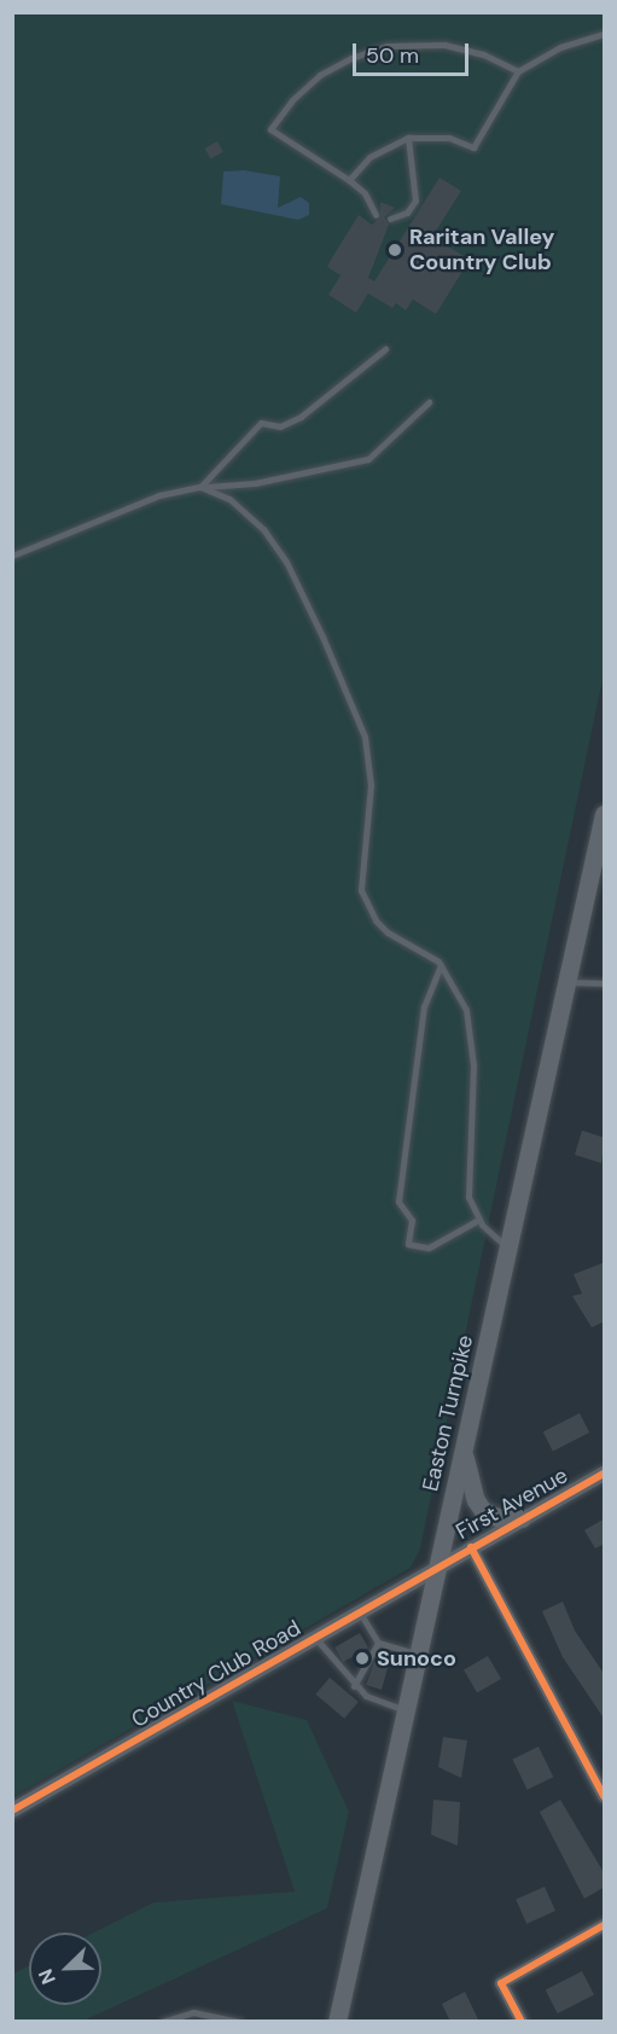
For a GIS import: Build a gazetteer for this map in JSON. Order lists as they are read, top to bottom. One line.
{"streets":{"main road":["Easton Turnpike"],"street":["First Avenue","Country Club Road"]},"crossings":[["Easton Turnpike","First Avenue"],["Easton Turnpike","Country Club Road"],["First Avenue","Country Club Road"]],"places":["Raritan Valley Country Club","Sunoco"],"scale_bar":"50 m","north":"bottom left"}
